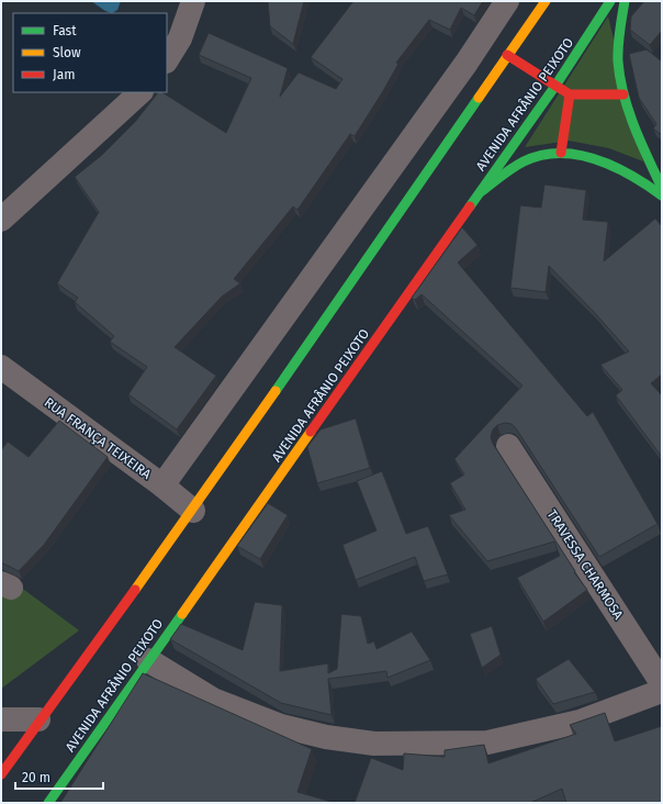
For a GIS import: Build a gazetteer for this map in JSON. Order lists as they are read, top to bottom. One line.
{"streets":{"main road":["AVENIDA AFRÂNIO PEIXOTO"],"street":["RUA FRANÇA TEIXEIRA","TRAVESSA CHARMOSA"]},"legend":["Fast","Slow","Jam"],"scale_bar":"20 m"}
